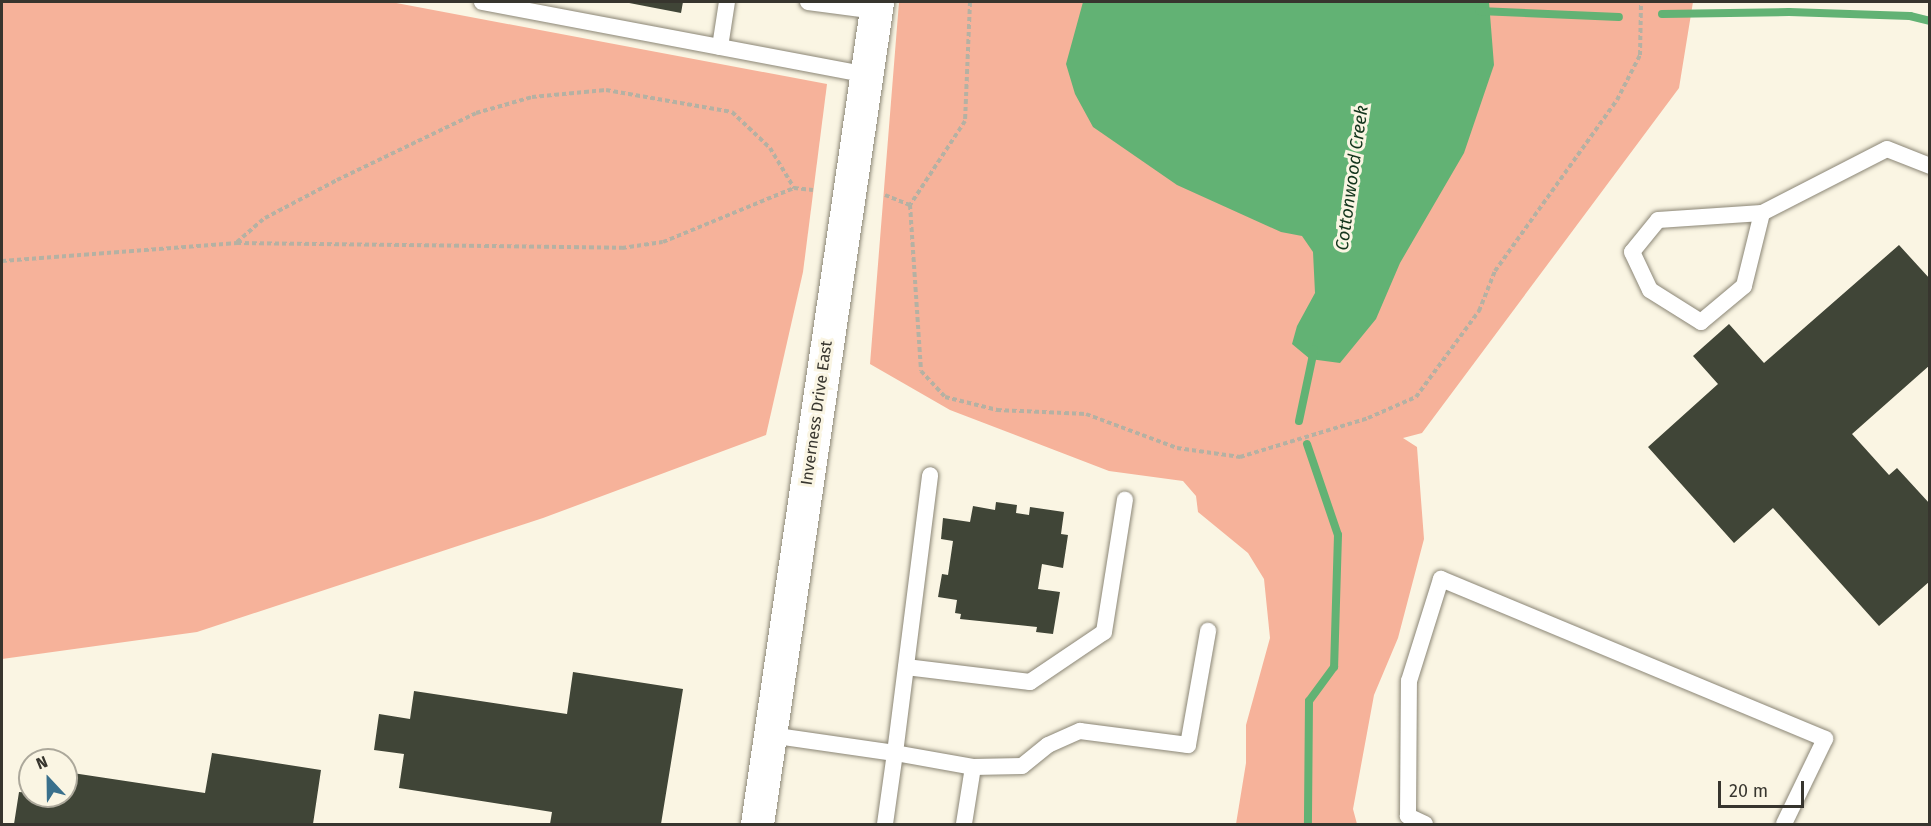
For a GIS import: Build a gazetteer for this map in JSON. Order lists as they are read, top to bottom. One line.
{"streets":{"main road":["Inverness Drive East"]},"water":["Cottonwood Creek"],"scale_bar":"20 m","north":"top"}
